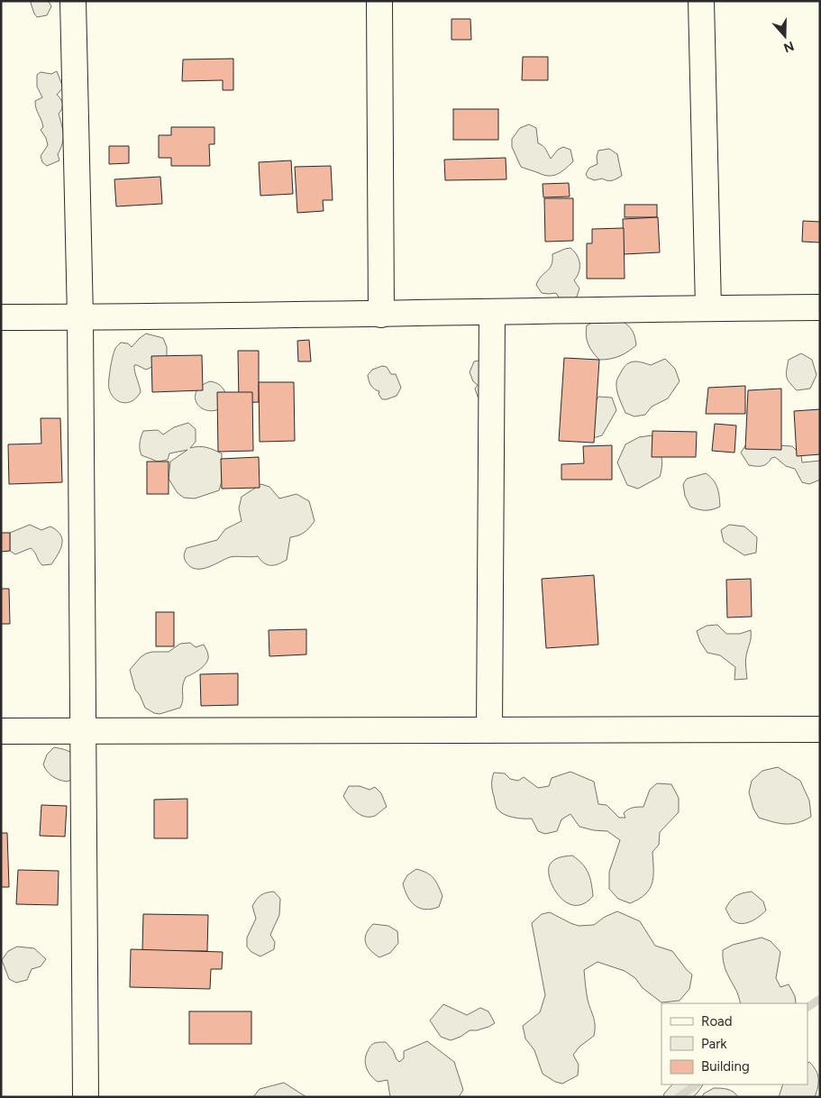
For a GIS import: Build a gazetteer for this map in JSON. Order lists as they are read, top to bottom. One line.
{"legend":["Road","Park","Building"],"north":"bottom"}
